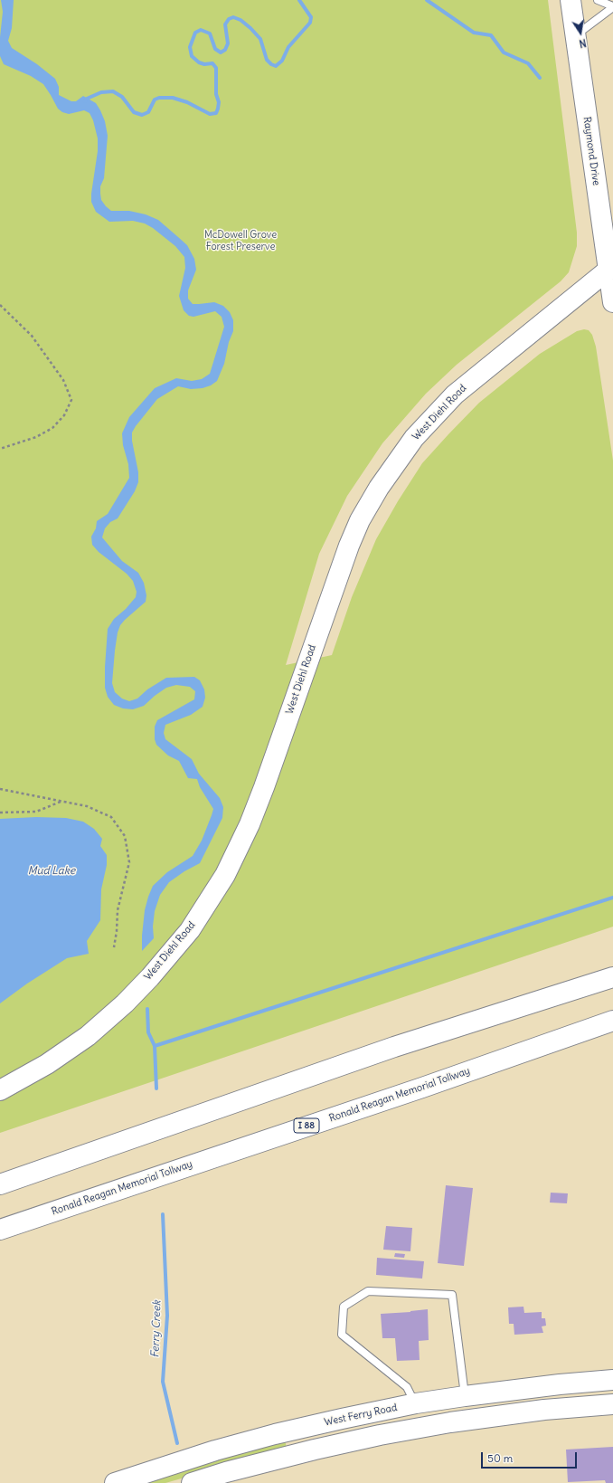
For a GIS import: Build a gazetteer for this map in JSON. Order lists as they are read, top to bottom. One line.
{"streets":{"main road":["Raymond Drive","West Diehl Road","Ronald Reagan Memorial Tollway","I 88","West Ferry Road"]},"crossings":[["Raymond Drive","West Diehl Road"]],"water":["Mud Lake","Ferry Creek"],"parks":["McDowell Grove Forest Preserve"],"scale_bar":"50 m","north":"bottom"}
